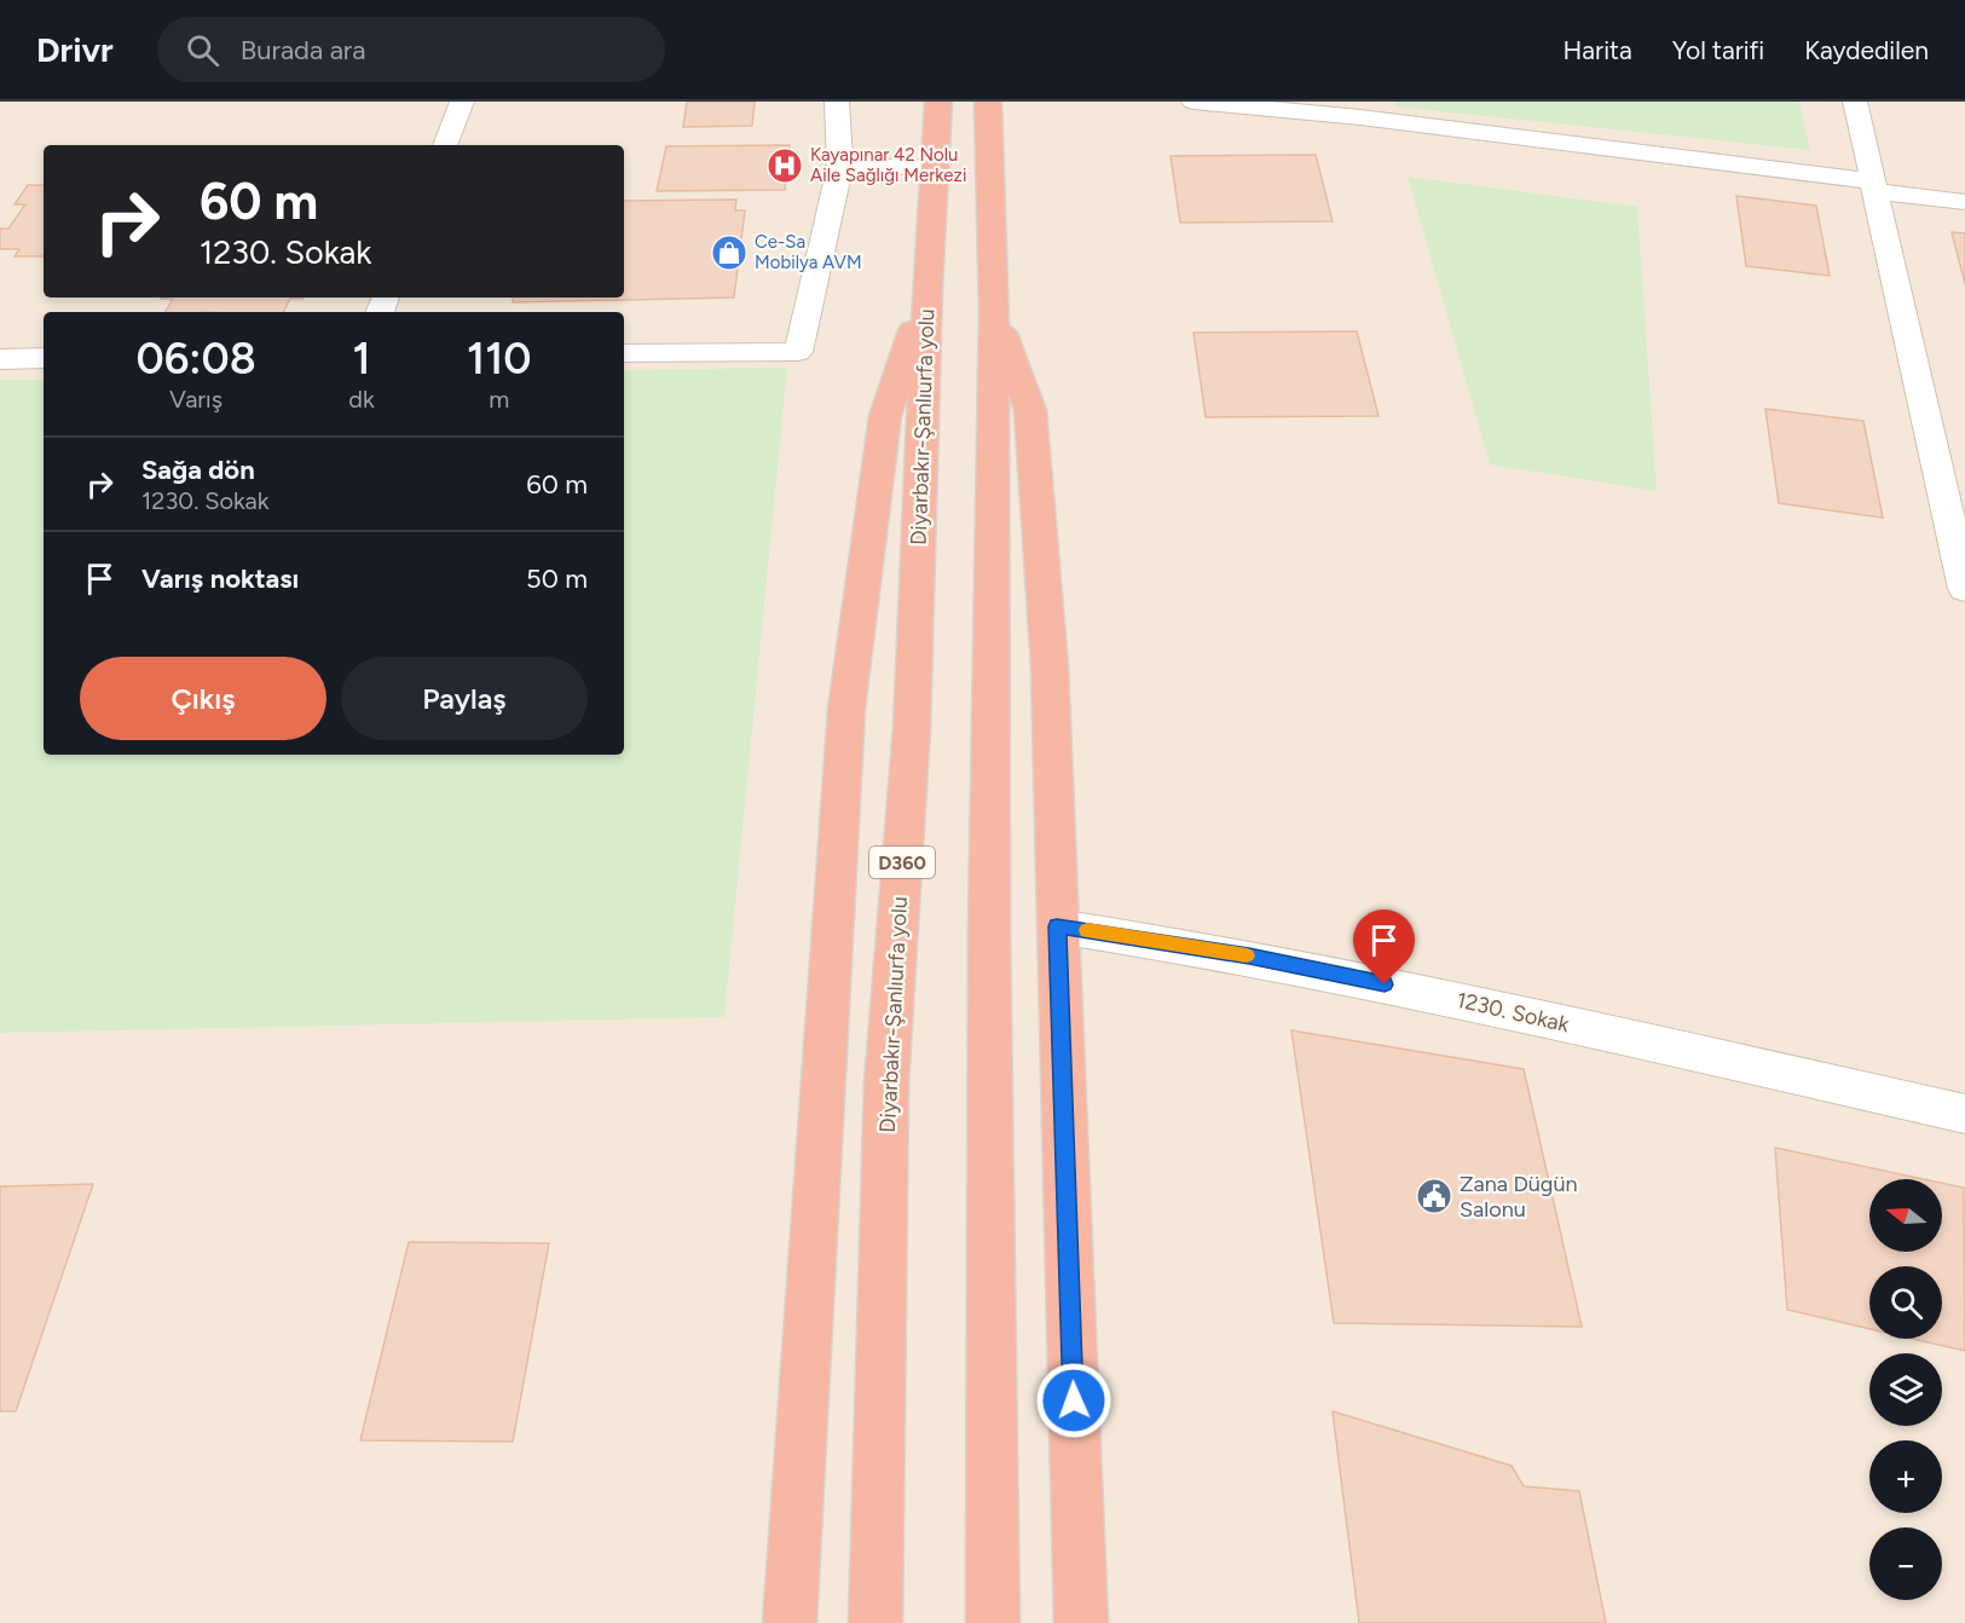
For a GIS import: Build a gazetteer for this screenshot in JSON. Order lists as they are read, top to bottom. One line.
{"streets":{"highway":["Diyarbakır-Şanlıurfa yolu","D360"],"street":["1230. Sokak"]},"places":{"hospital":["Kayapınar 42 Nolu Aile Sağlığı Merkezi"],"shop":["Ce-Sa Mobilya AVM"],"public building":["Zana Dügün Salonu"]},"north":"left","page":{"header":"Drivr","search":"Burada ara","nav":["Harita","Yol tarifi","Kaydedilen"],"turn":["60 m","1230. Sokak"],"eta":["06:08","Varış","1","dk","110","m"],"list":[{"name":"Sağa dön","note":"1230. Sokak","value":"60 m"},{"name":"Varış noktası","value":"50 m"}],"buttons":["Çıkış","Paylaş"],"map_buttons":["+","−"]}}
